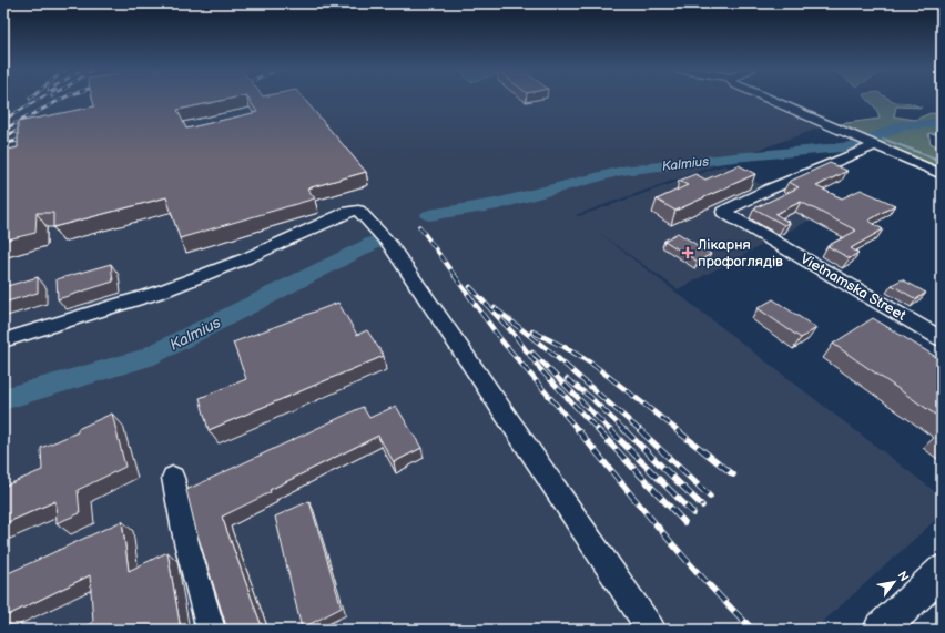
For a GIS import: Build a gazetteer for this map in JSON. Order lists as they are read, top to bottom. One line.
{"streets":{"street":["Vietnamska Street"]},"water":["Kalmius"],"places":{"health":["Лікарня профоглядів"]},"north":"top right"}
